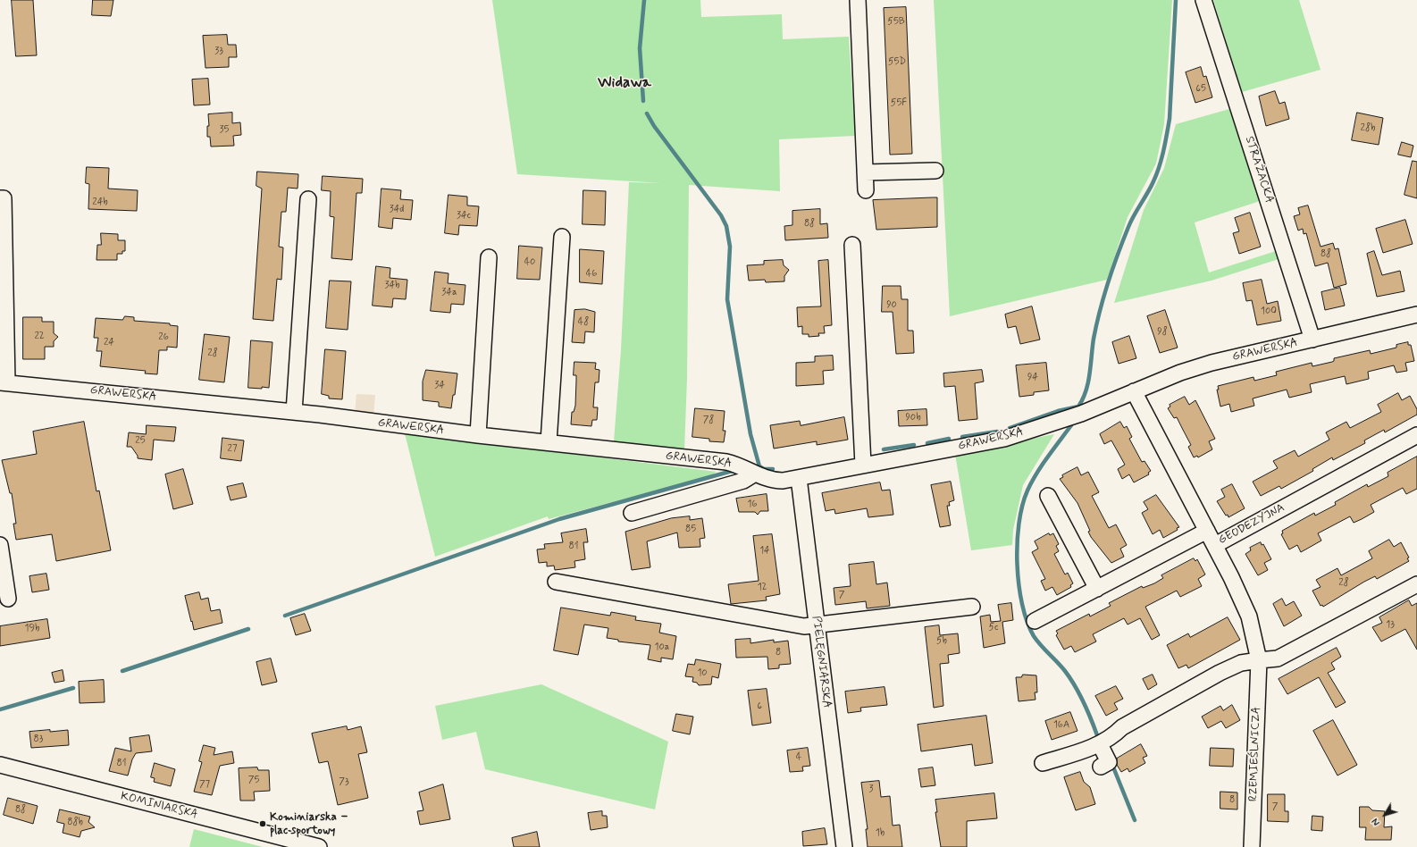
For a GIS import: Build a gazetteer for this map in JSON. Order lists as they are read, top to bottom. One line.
{"streets":{"street":["STRAŻACKA","GRAWERSKA","GEODEZYJNA","PIELĘGNIARSKA","RZEMIEŚLNICZA","KOMINIARSKA"]},"crossings":[["STRAŻACKA","GRAWERSKA"],["GRAWERSKA","PIELĘGNIARSKA"],["GEODEZYJNA","RZEMIEŚLNICZA"]],"districts":["Widawa"],"places":["Kominiarska – plac sportowy"],"house_numbers":["55B","33","55D","65","55F","28b","35","24b","34d","34c","88","88","40","46","34b","34a","90","100","48","98","22","26","24","28","94","34","90b","78","25","27","16","85","81","14","28","12","7","13","5c","19b","5b","10a","8","10","6","16A","83","4","81","75","73","77","3","8","7","88","88b","1b"],"north":"bottom left"}
